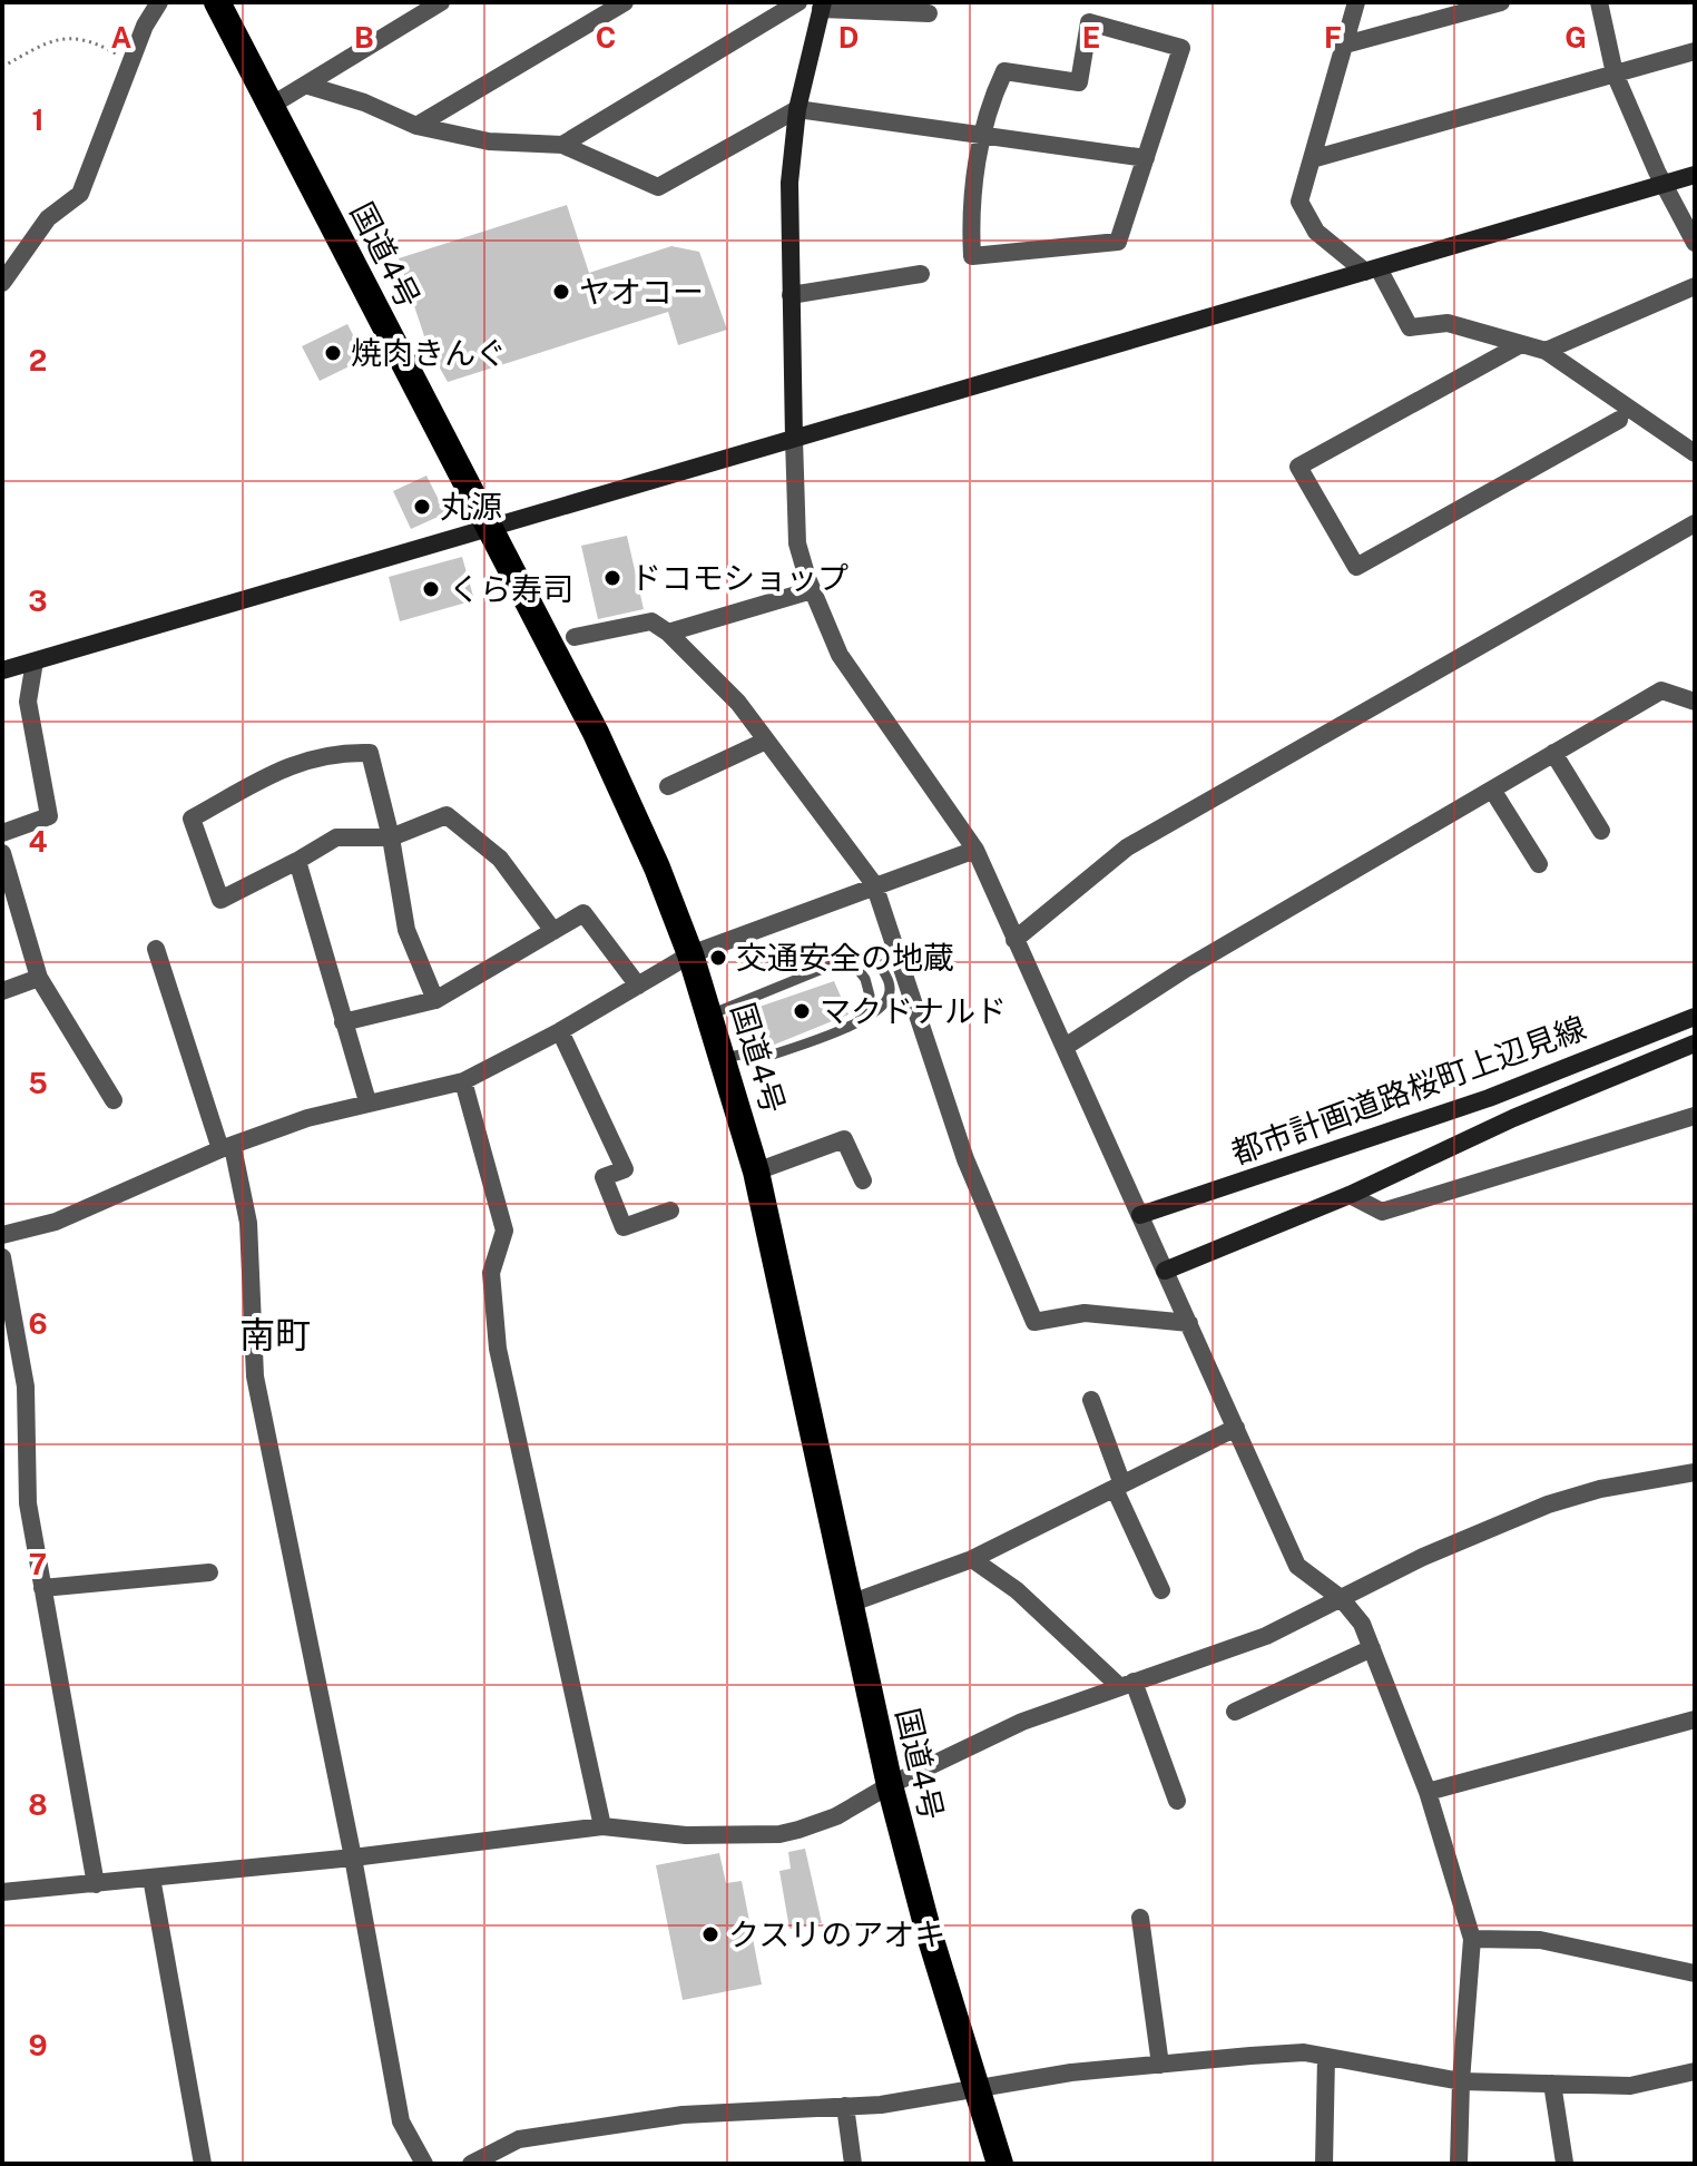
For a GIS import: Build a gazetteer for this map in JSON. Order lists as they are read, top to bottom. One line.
{"streets":{"highway":["国道4号"],"street":["都市計画道路桜町上辺見線"]},"districts":["南町"],"places":["ヤオコー","焼肉きんぐ","丸源","ドコモショップ","くら寿司","交通安全の地蔵","マクドナルド","クスリのアオキ"],"grid":{"columns":["A","B","C","D","E","F","G"],"rows":["1","2","3","4","5","6","7","8","9"]}}
